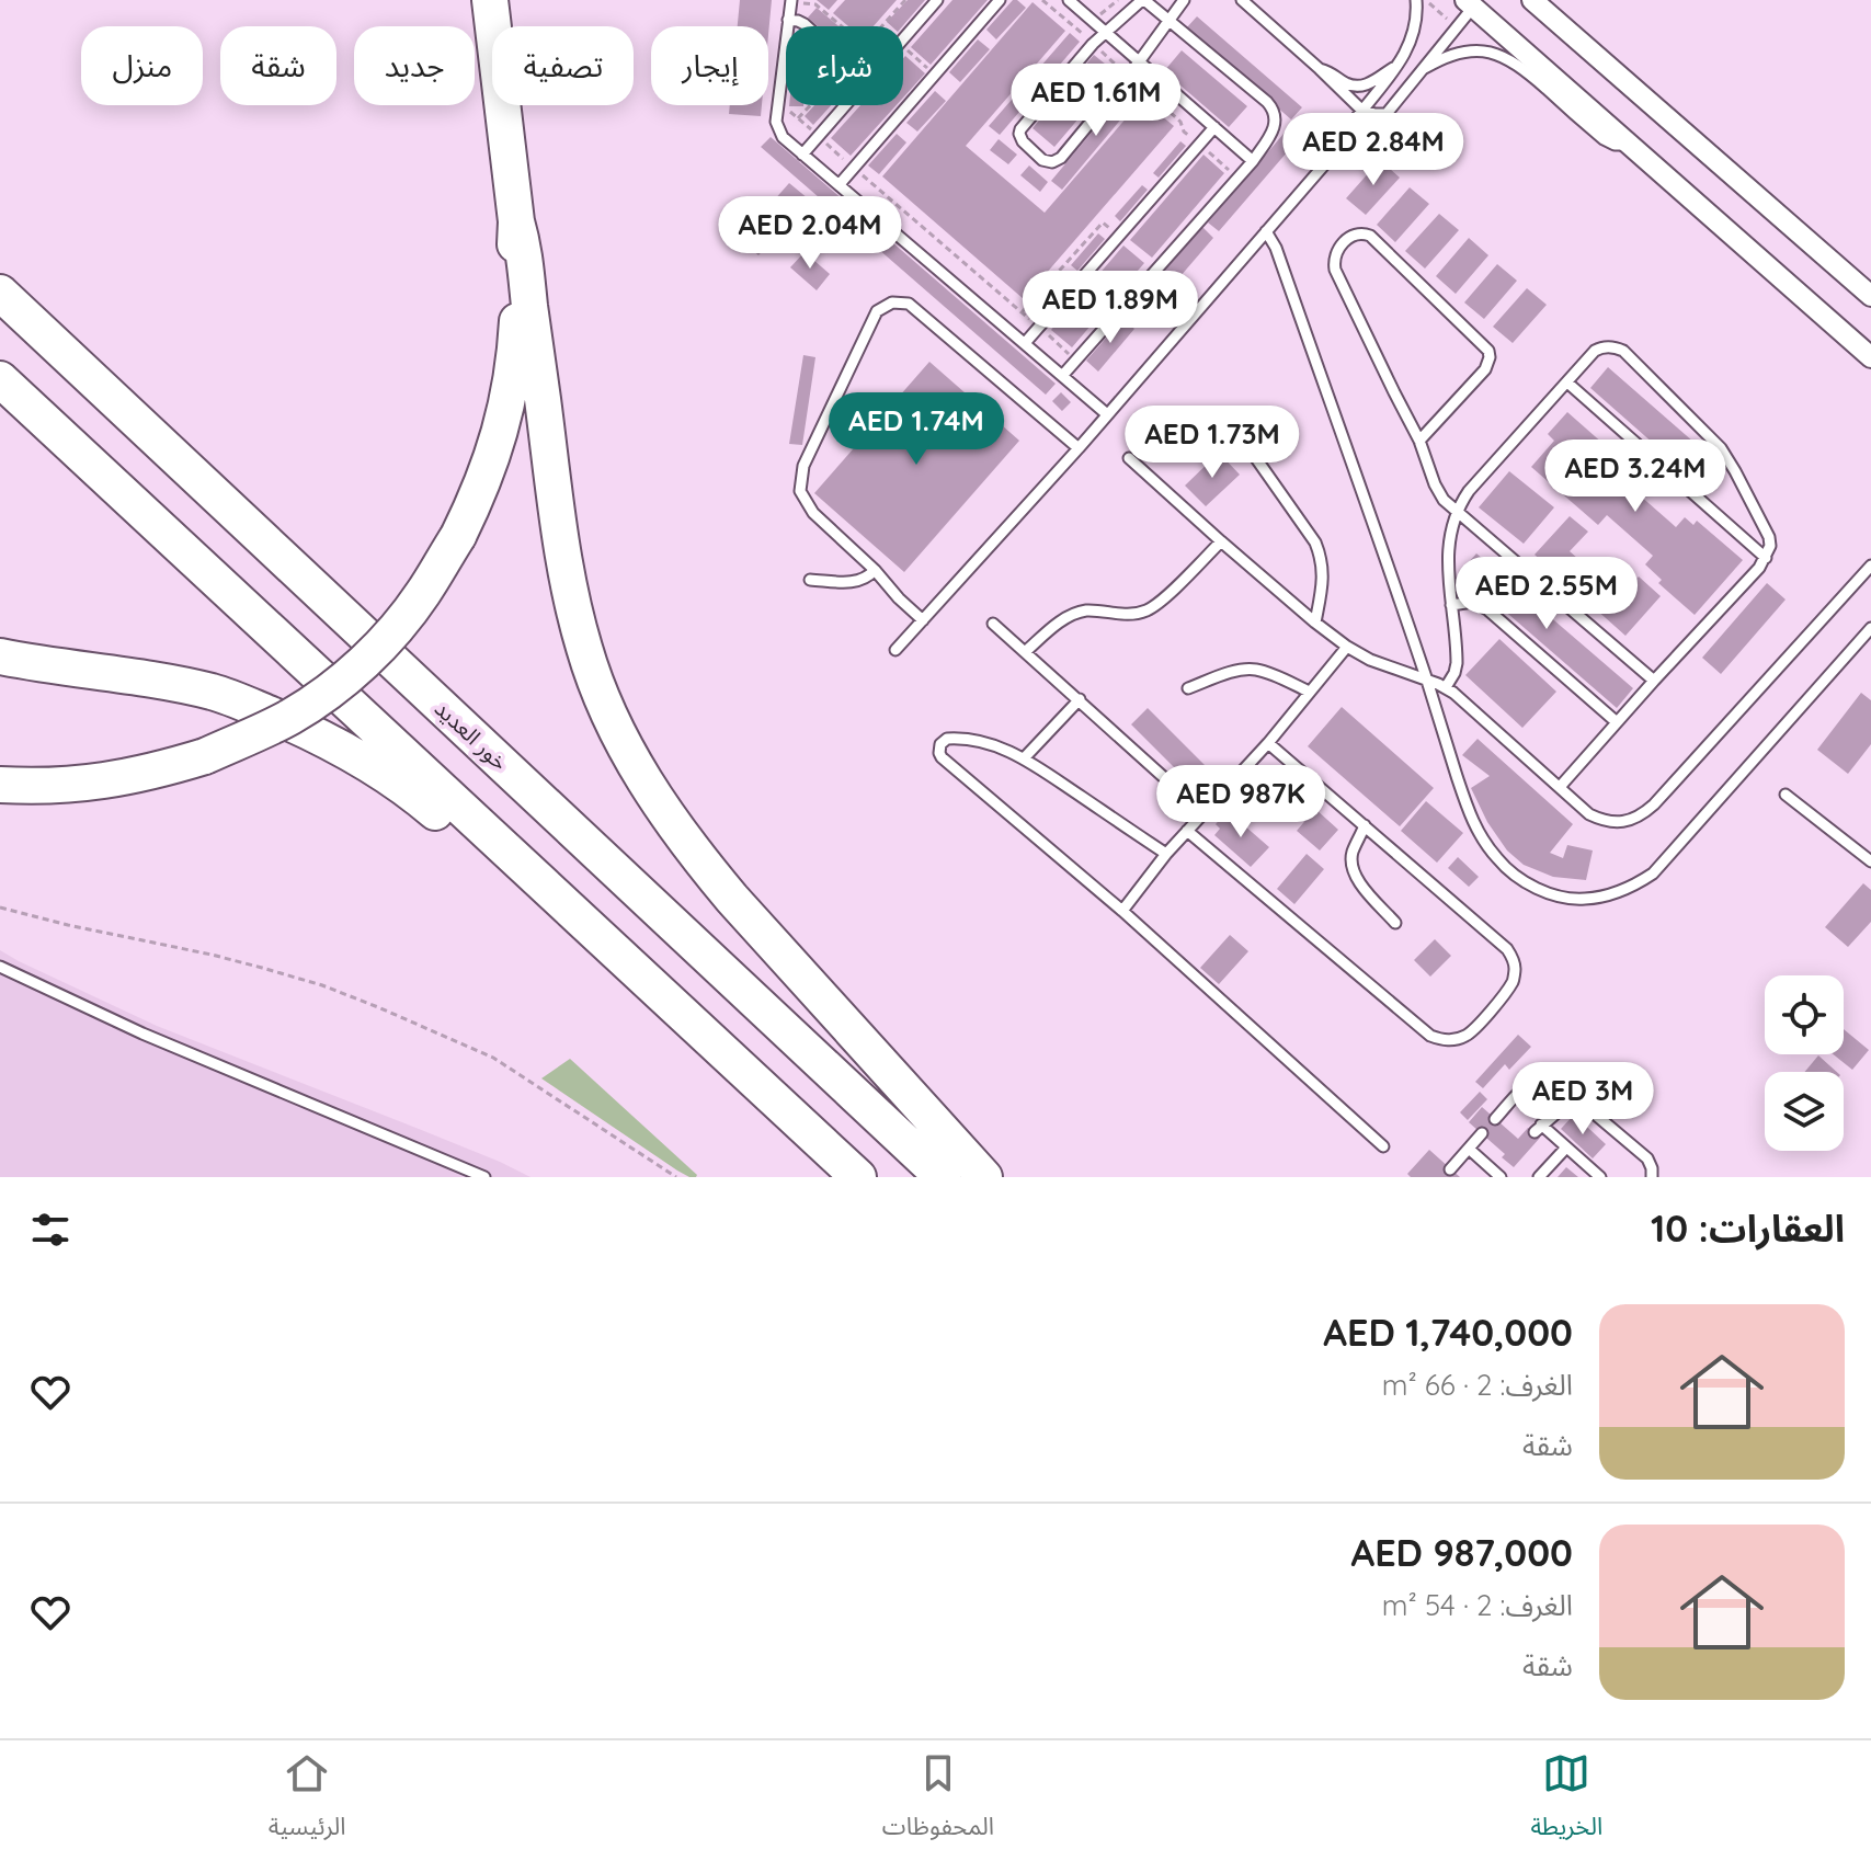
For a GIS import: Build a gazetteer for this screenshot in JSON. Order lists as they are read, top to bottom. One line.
{"streets":{"highway":["خور العديد"]},"page":{"chip":["شراء","إيجار","تصفية","جديد","شقة","منزل"],"price":["AED 1.61M","AED 2.84M","AED 2.04M","AED 1.89M","AED 1.74M","AED 1.73M","AED 3.24M","AED 2.55M","AED 987K","AED 3M"],"heading":"العقارات: 10","list":[{"name":"AED 1,740,000","note":"الغرف: 2 · 66 m² · شقة"},{"name":"AED 987,000","note":"الغرف: 2 · 54 m² · شقة"}],"tabs":["الخريطة","المحفوظات","الرئيسية"]}}
